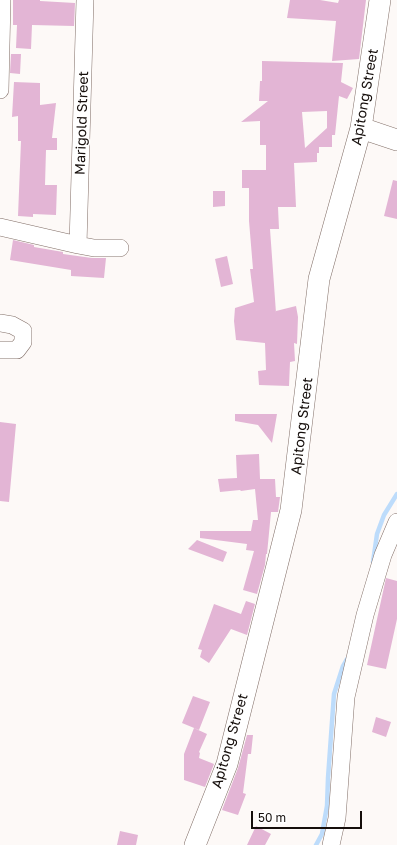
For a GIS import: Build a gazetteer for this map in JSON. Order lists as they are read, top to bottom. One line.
{"streets":{"street":["Apitong Street","Marigold Street"]},"scale_bar":"50 m"}
